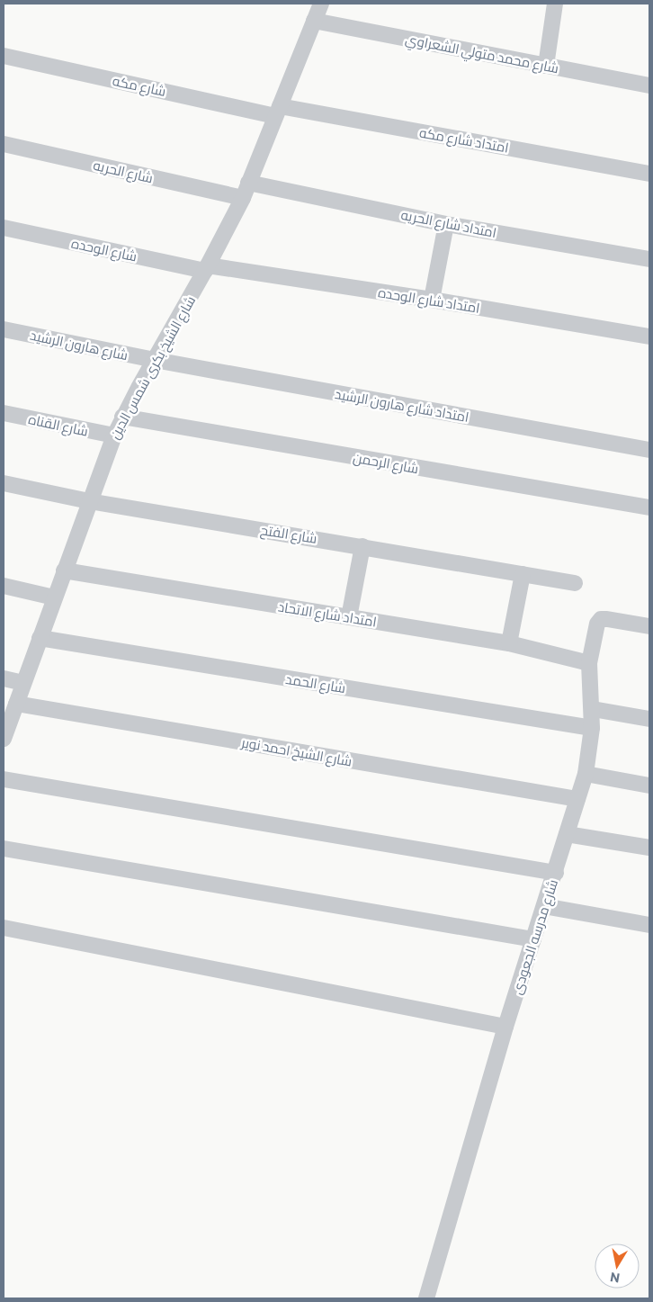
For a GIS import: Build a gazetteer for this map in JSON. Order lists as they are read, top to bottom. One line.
{"streets":{"street":["شارع محمد متولي الشعراوي","شارع مكه","امتداد شارع مكه","شارع الحريه","امتداد شارع الحريه","شارع الوحده","امتداد شارع الوحده","شارع هارون الرشيد","شارع الشيخ بكرى شمس الدين","امتداد شارع هارون الرشيد","شارع القناه","شارع الرحمن","شارع الفتح","امتداد شارع الاتحاد","شارع الحمد","شارع الشيخ احمد نوير","شارع مدرسه الجعودى"]},"crossings":[["شارع محمد متولي الشعراوي","شارع الشيخ بكرى شمس الدين"],["شارع مكه","امتداد شارع مكه"],["شارع مكه","شارع الشيخ بكرى شمس الدين"],["امتداد شارع مكه","شارع الشيخ بكرى شمس الدين"],["شارع الحريه","شارع الشيخ بكرى شمس الدين"],["امتداد شارع الحريه","شارع الشيخ بكرى شمس الدين"],["شارع الوحده","امتداد شارع الوحده"],["شارع الوحده","شارع الشيخ بكرى شمس الدين"],["امتداد شارع الوحده","شارع الشيخ بكرى شمس الدين"],["شارع هارون الرشيد","شارع الشيخ بكرى شمس الدين"],["شارع هارون الرشيد","امتداد شارع هارون الرشيد"],["شارع الشيخ بكرى شمس الدين","امتداد شارع هارون الرشيد"],["شارع الشيخ بكرى شمس الدين","شارع القناه"],["شارع الشيخ بكرى شمس الدين","شارع الرحمن"],["شارع الشيخ بكرى شمس الدين","شارع الفتح"],["شارع الشيخ بكرى شمس الدين","امتداد شارع الاتحاد"],["شارع الشيخ بكرى شمس الدين","شارع الحمد"],["شارع الشيخ بكرى شمس الدين","شارع الشيخ احمد نوير"],["امتداد شارع الاتحاد","شارع مدرسه الجعودى"],["شارع الحمد","شارع مدرسه الجعودى"],["شارع الشيخ احمد نوير","شارع مدرسه الجعودى"]],"north":"bottom"}
